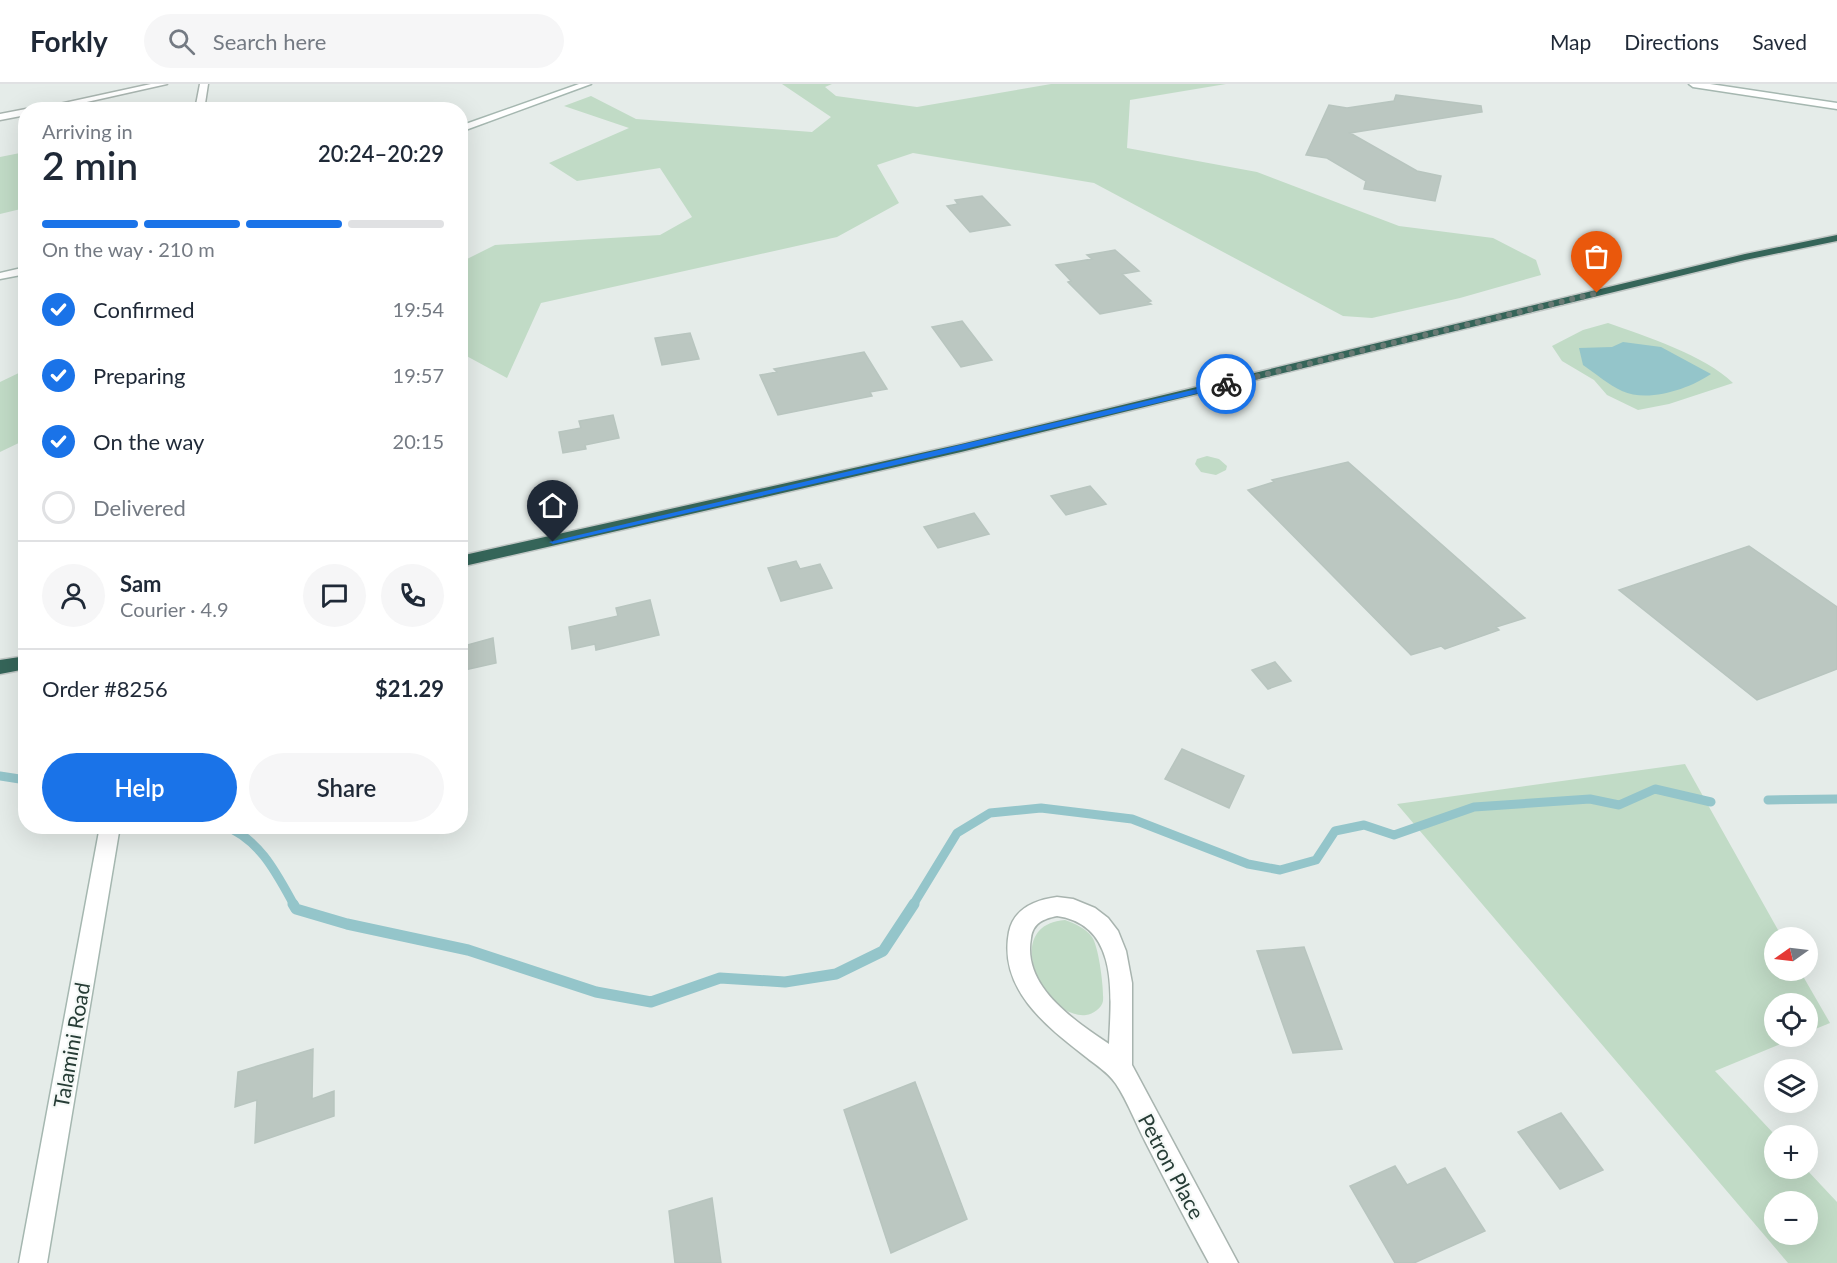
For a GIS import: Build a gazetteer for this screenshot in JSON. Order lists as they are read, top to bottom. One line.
{"streets":{"street":["Talamini Road","Petron Place"]},"north":"left","page":{"header":"Forkly","search":"Search here","nav":["Map","Directions","Saved"],"heading":["2 min","Arriving in","20:24–20:29"],"panel":["Sam","Courier · 4.9","Order #8256","$21.29"],"bar":"On the way · 210 m","list":[["Confirmed","19:54"],["Preparing","19:57"],["On the way","20:15"],"Delivered"],"buttons":["Help","Share"],"map_buttons":["+","−"]}}
